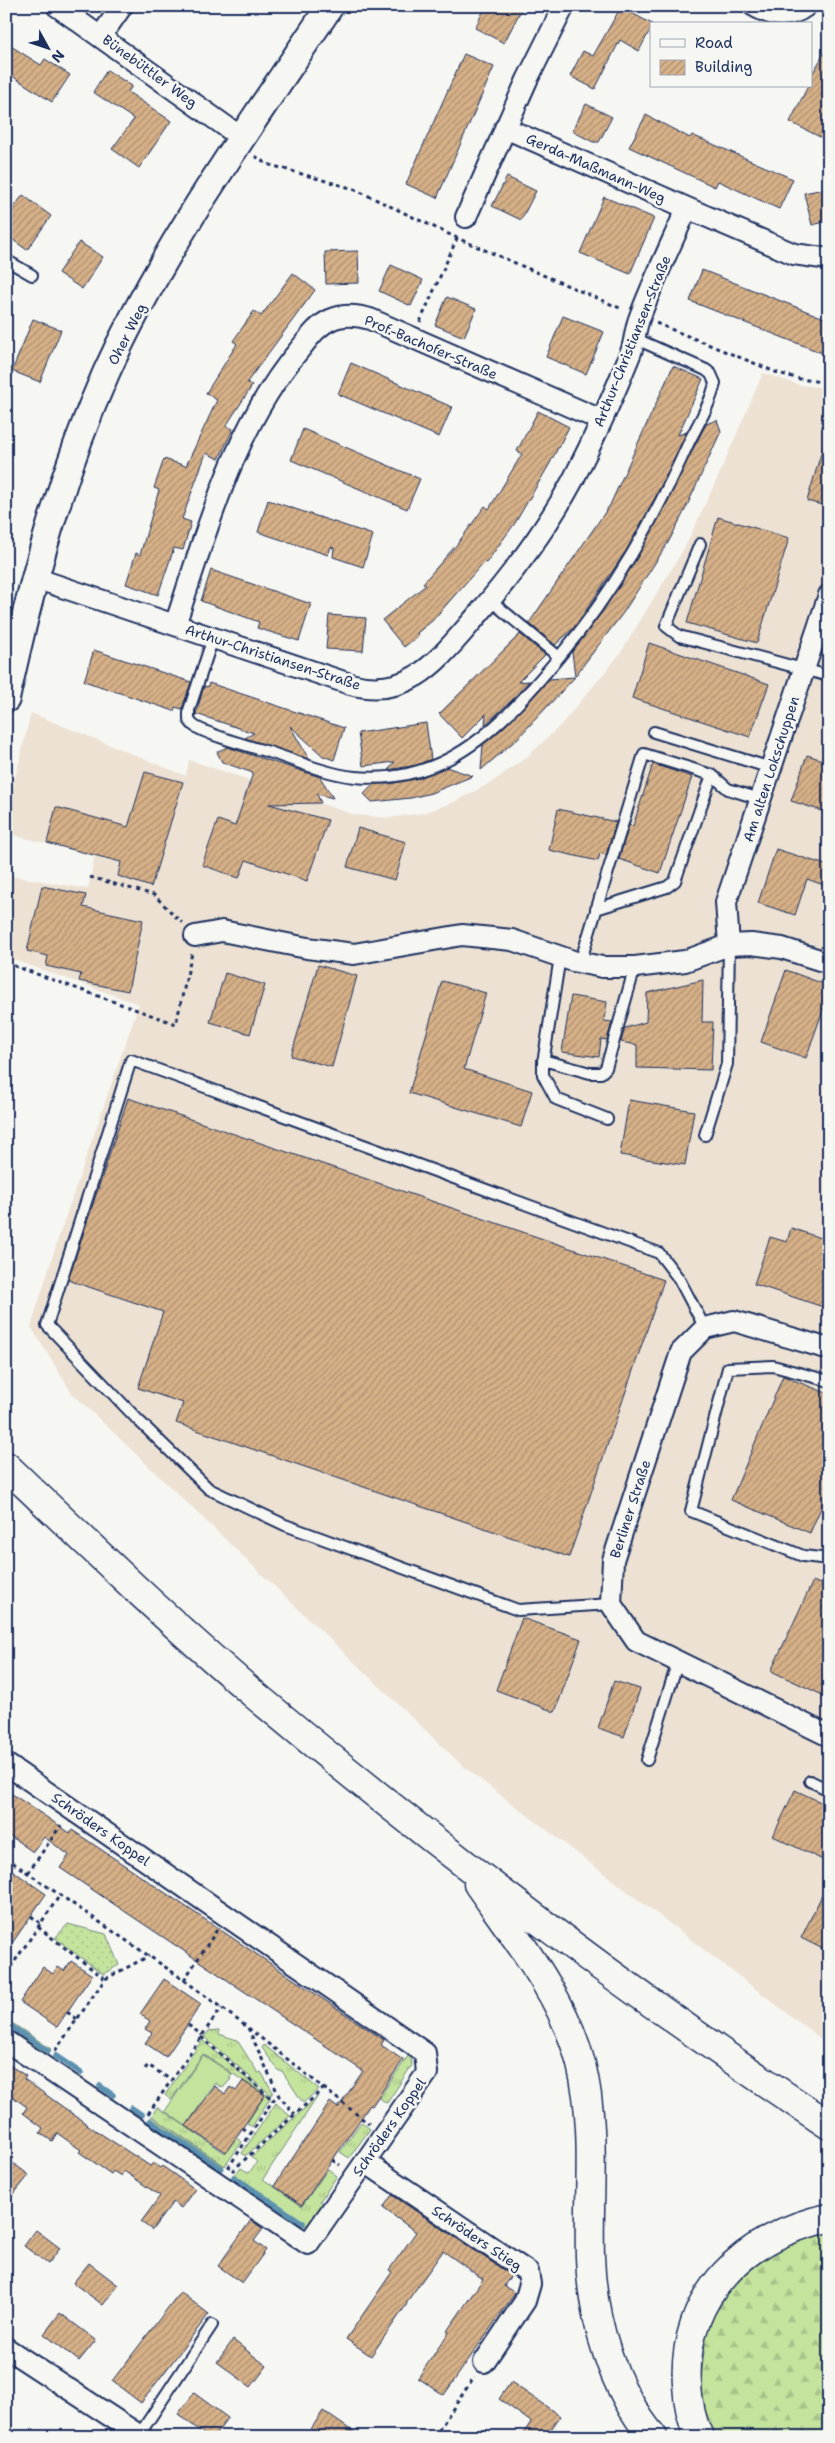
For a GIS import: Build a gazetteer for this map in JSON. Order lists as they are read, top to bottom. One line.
{"streets":{"street":["Bünebüttler Weg","Gerda-Maßmann-Weg","Oher Weg","Arthur-Christiansen-Straße","Prof.-Bachofer-Straße","Am alten Lokschuppen","Berliner Straße","Schröders Koppel","Schröders Stieg"]},"crossings":[["Bünebüttler Weg","Oher Weg"],["Gerda-Maßmann-Weg","Arthur-Christiansen-Straße"],["Oher Weg","Arthur-Christiansen-Straße"],["Arthur-Christiansen-Straße","Prof.-Bachofer-Straße"],["Schröders Koppel","Schröders Stieg"]],"legend":["Road","Building"],"north":"bottom right"}
